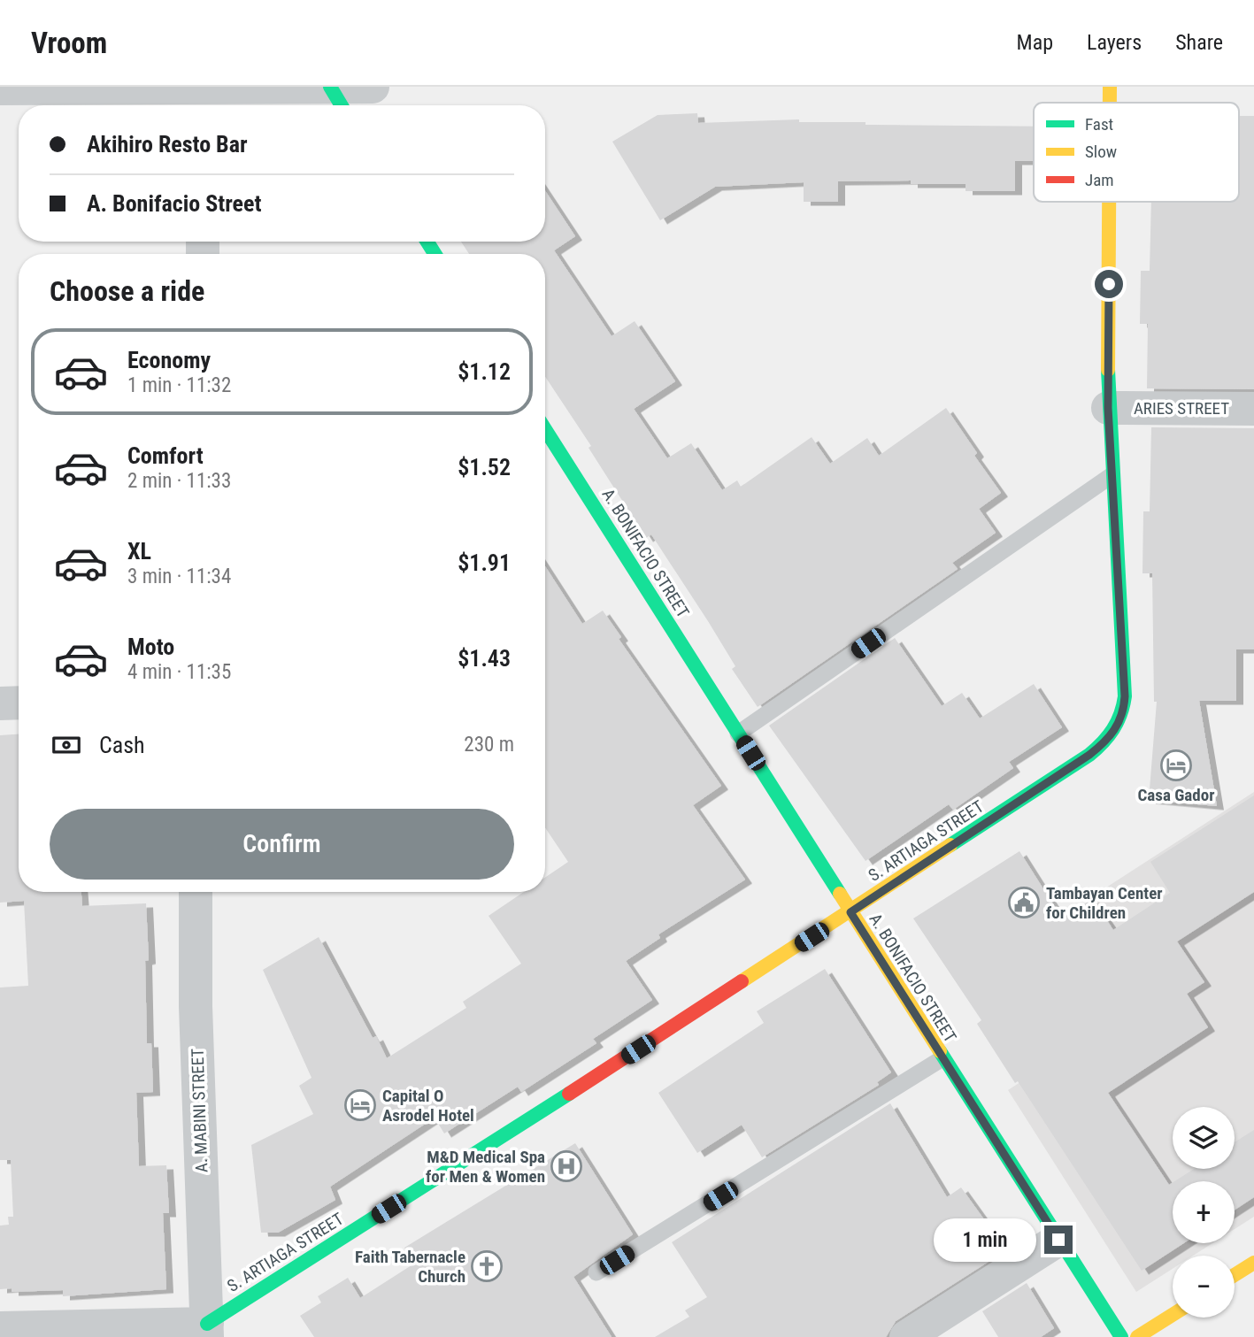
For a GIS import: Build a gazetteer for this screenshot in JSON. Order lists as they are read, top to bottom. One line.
{"streets":{"street":["ARIES STREET","A. BONIFACIO STREET","S. ARTIAGA STREET","A. MABINI STREET"]},"crossings":[["ARIES STREET","S. ARTIAGA STREET"],["A. BONIFACIO STREET","S. ARTIAGA STREET"],["S. ARTIAGA STREET","A. MABINI STREET"]],"places":{"hotel":["Casa Gador","Capital O Asrodel Hotel"],"public building":["Tambayan Center for Children"],"hospital":["M&D Medical Spa for Men & Women"],"church":["Faith Tabernacle Church"]},"legend":["Fast","Slow","Jam"],"page":{"header":"Vroom","nav":["Map","Layers","Share"],"banner":["Akihiro Resto Bar","A. Bonifacio Street"],"heading":"Choose a ride","list":[{"name":"Economy","note":"1 min · 11:32","value":"$1.12"},{"name":"Comfort","note":"2 min · 11:33","value":"$1.52"},{"name":"XL","note":"3 min · 11:34","value":"$1.91"},{"name":"Moto","note":"4 min · 11:35","value":"$1.43"}],"pay":["Cash","230 m"],"buttons":"Confirm","map_buttons":["+","−"],"bubble":"1 min"}}
